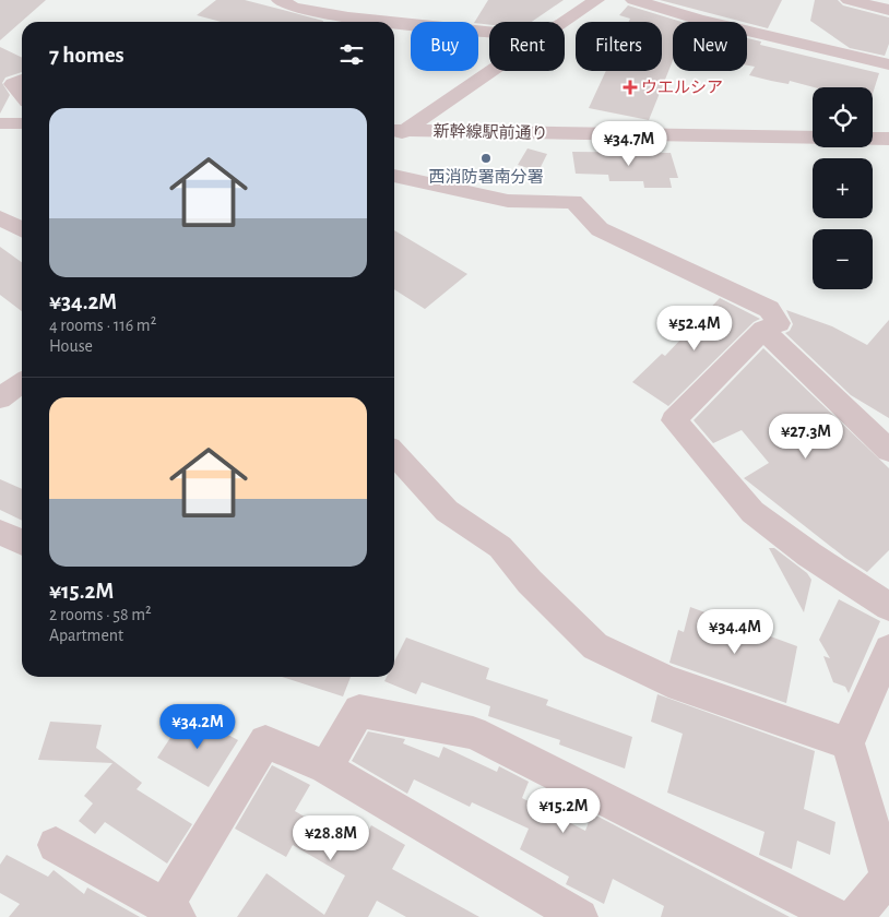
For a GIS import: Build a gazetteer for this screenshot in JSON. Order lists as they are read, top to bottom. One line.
{"streets":{"street":["新幹線駅前通り"]},"places":{"health":["ウエルシア"],"other":["西消防署南分署"]},"page":{"chip":["Buy","Rent","Filters","New"],"heading":"7 homes","map_buttons":["+","−"],"list":[{"name":"¥34.2M","note":"4 rooms · 116 m² · House"},{"name":"¥15.2M","note":"2 rooms · 58 m² · Apartment"}],"price":["¥34.7M","¥52.4M","¥27.3M","¥34.4M","¥34.2M","¥15.2M","¥28.8M"]}}
